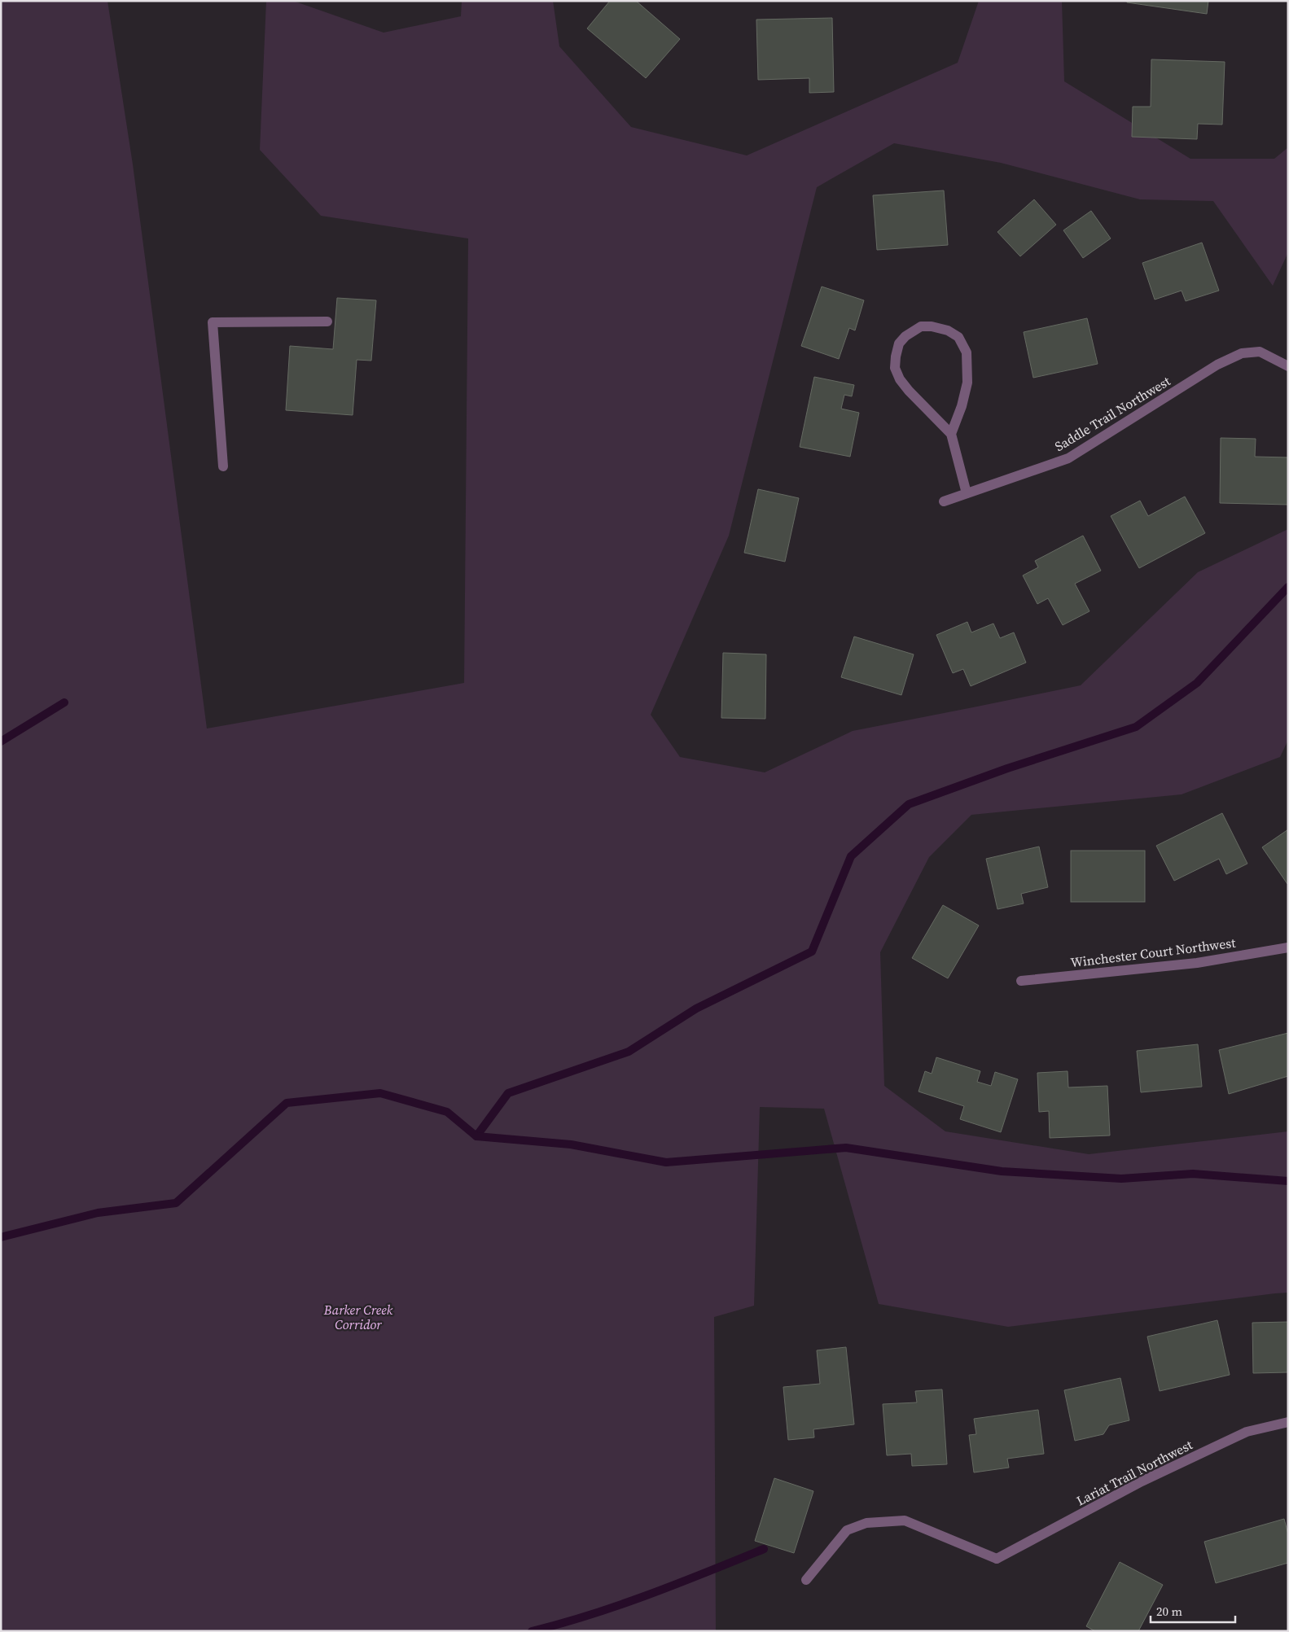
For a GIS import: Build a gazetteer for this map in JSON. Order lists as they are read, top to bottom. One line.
{"streets":{"street":["Saddle Trail Northwest","Winchester Court Northwest","Lariat Trail Northwest"]},"parks":["Barker Creek Corridor"],"scale_bar":"20 m"}
